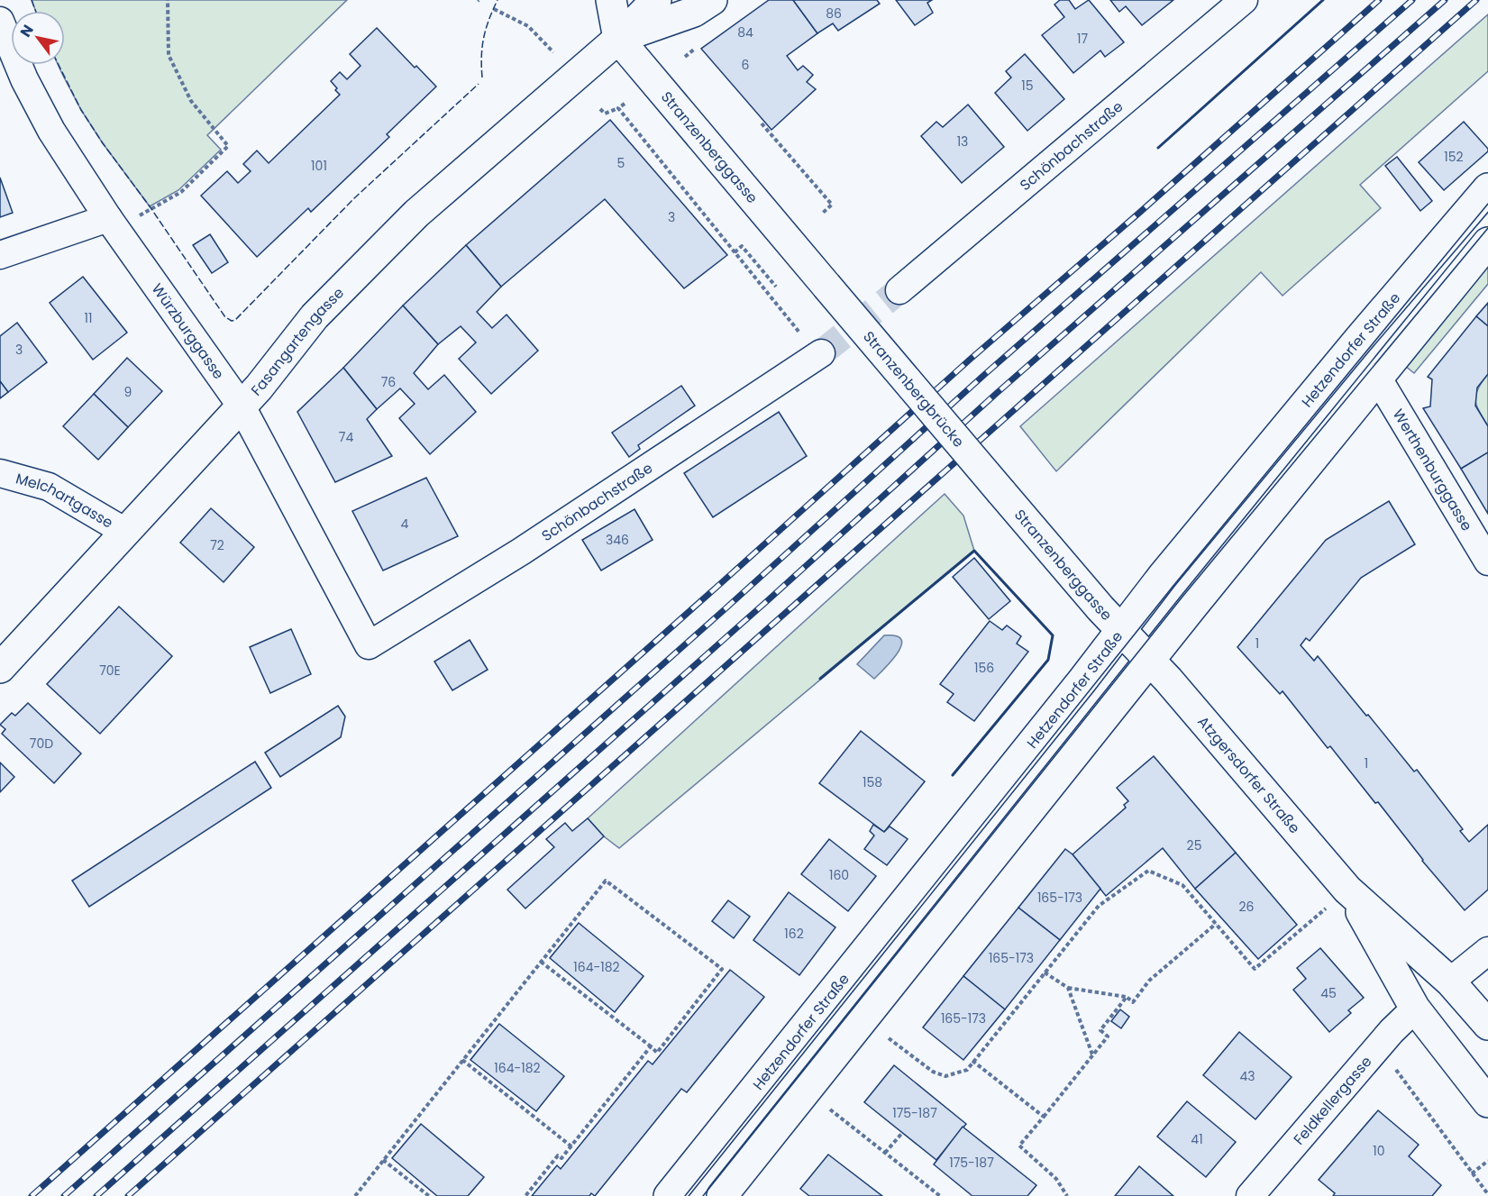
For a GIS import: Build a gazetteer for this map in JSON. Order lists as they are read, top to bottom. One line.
{"streets":{"main road":["Stranzenberggasse","Fasangartengasse","Hetzendorfer Straße","Stranzenbergbrücke","Atzgersdorfer Straße"],"street":["Schönbachstraße","Würzburggasse","Werthenburggasse","Melchartgasse","Feldkellergasse"]},"crossings":[["Schönbachstraße","Würzburggasse"],["Stranzenberggasse","Fasangartengasse"],["Stranzenberggasse","Hetzendorfer Straße"],["Stranzenberggasse","Stranzenbergbrücke"],["Stranzenberggasse","Atzgersdorfer Straße"],["Würzburggasse","Fasangartengasse"],["Fasangartengasse","Melchartgasse"],["Atzgersdorfer Straße","Feldkellergasse"]],"house_numbers":["86","84","17","6","15","13","152","5","101","3","11","3","76","9","74","4","346","72","1","156","70E","70D","1","158","25","160","165-173","26","162","165-173","164-182","45","165-173","164-182","43","175-187","41","10","175-187"],"north":"top left"}
